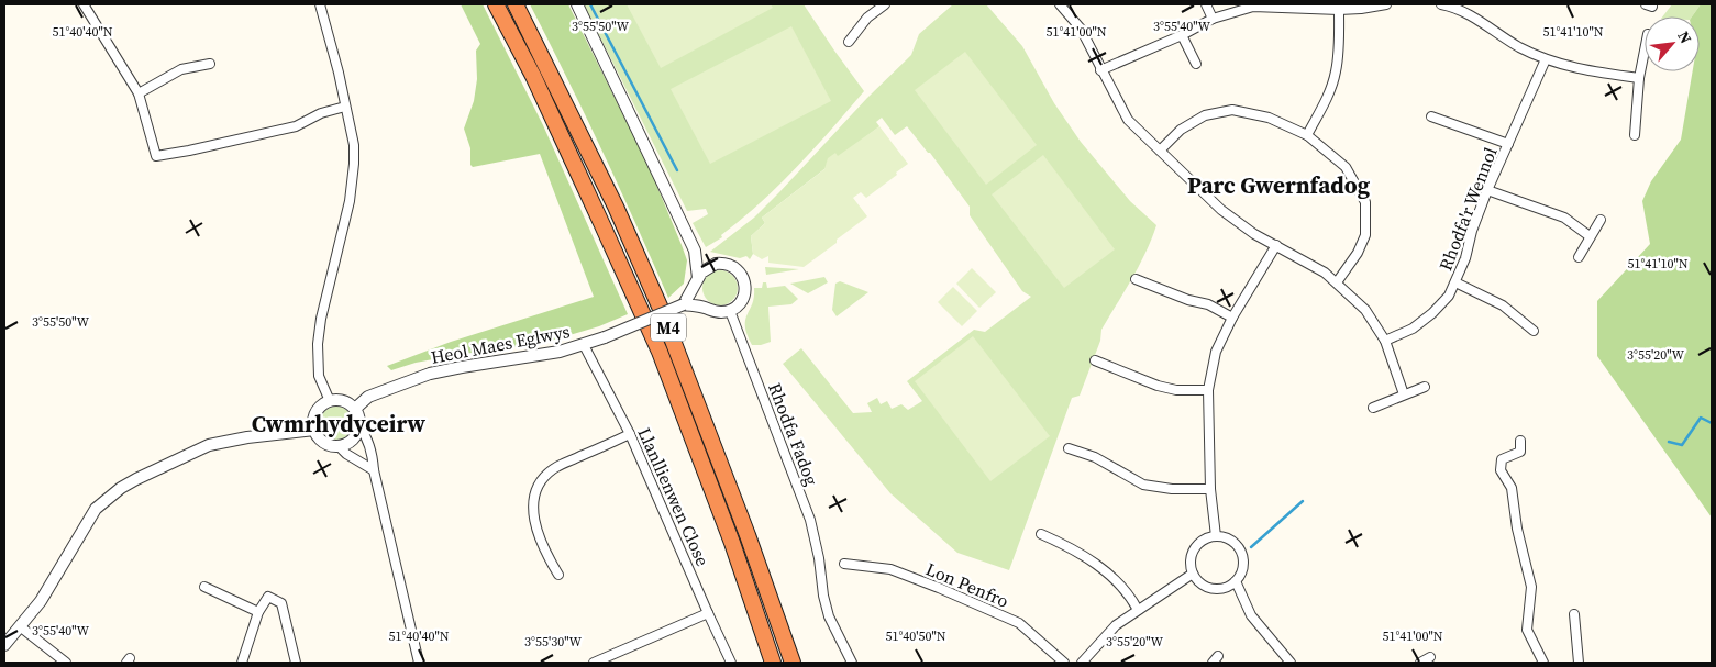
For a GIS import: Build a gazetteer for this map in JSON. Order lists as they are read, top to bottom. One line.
{"streets":{"highway":["M4"],"street":["Rhodfa'r Wennol","Heol Maes Eglwys","Rhodfa Fadog","Llanllienwen Close","Lon Penfro"]},"crossings":[["Heol Maes Eglwys","Llanllienwen Close"]],"districts":["Parc Gwernfadog","Cwmrhydyceirw"],"north":"top right","coordinates":["3°55'50\"W","3°55'40\"W","51°40'40\"N","51°41'00\"N","51°41'10\"N","3°55'20\"W","51°40'50\"N","3°55'30\"W"]}
